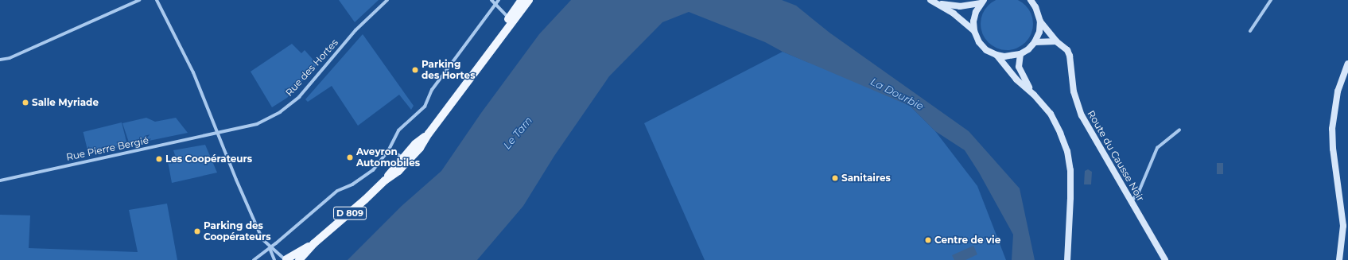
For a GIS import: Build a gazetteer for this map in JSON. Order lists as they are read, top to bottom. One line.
{"streets":{"main road":["Route du Causse Noir","D 809"],"street":["Rue des Hortes","Rue Pierre Bergié"]},"crossings":[["Rue des Hortes","Rue Pierre Bergié"]],"water":["La Dourbie","Le Tarn"],"places":["Parking des Hortes","Salle Myriade","Aveyron Automobiles","Les Coopérateurs","Sanitaires","Parking des Coopérateurs","Centre de vie"]}
